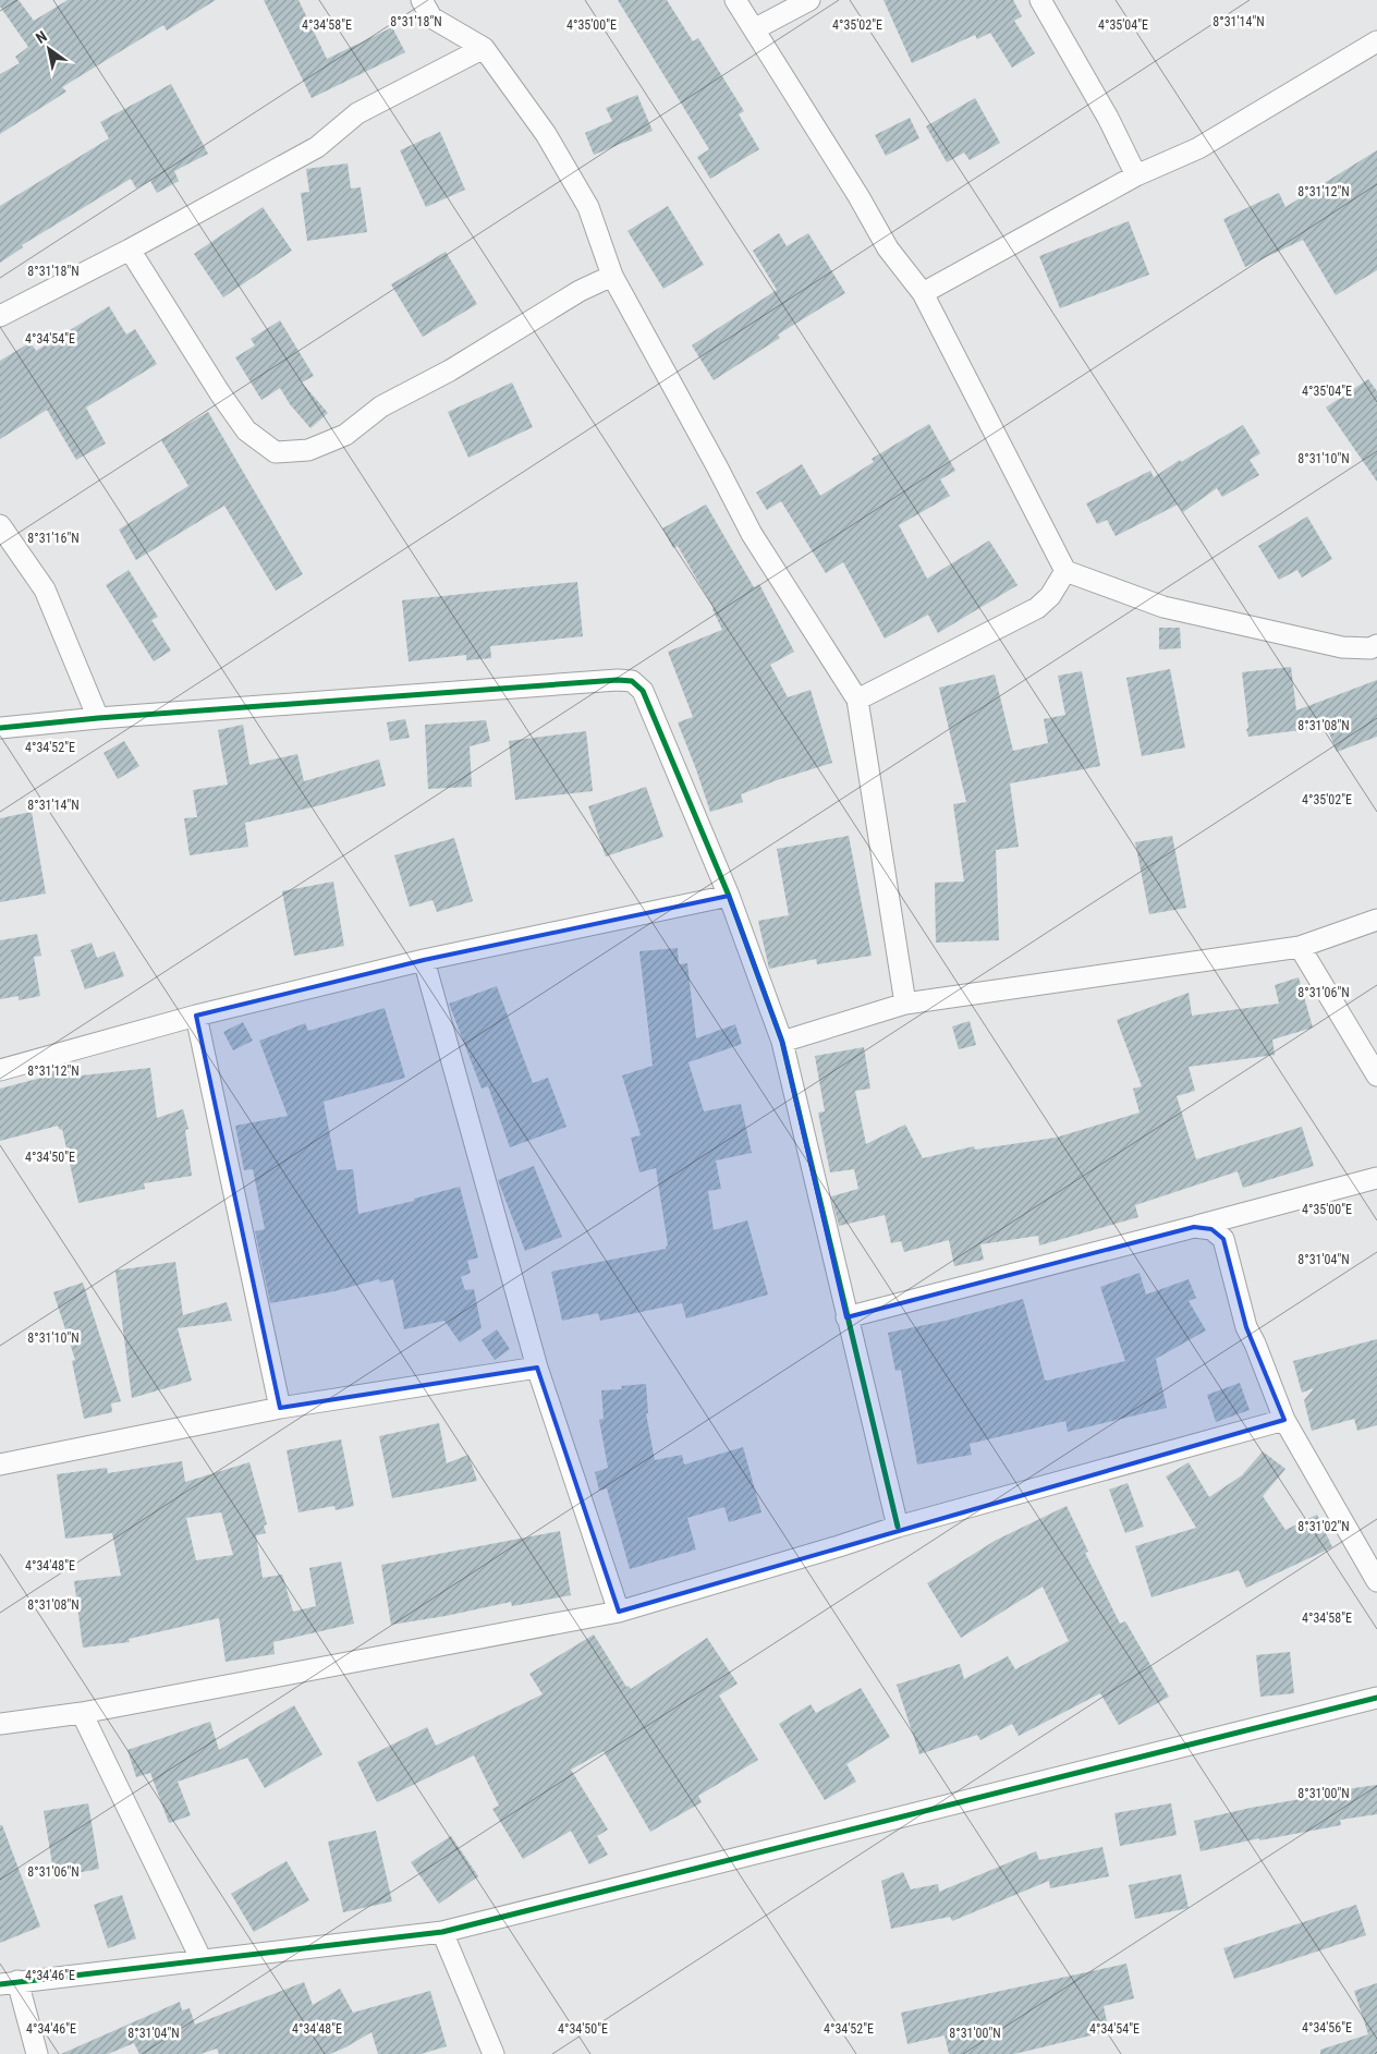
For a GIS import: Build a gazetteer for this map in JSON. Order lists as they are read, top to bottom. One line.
{"north":"top left","coordinates":["8°31'18\"N","8°31'14\"N","4°34'58\"E","4°35'00\"E","4°35'02\"E","4°35'04\"E","8°31'12\"N","4°34'54\"E","8°31'10\"N","8°31'16\"N","8°31'08\"N","4°34'52\"E","8°31'06\"N","4°34'50\"E","8°31'04\"N","8°31'02\"N","4°34'48\"E","8°31'00\"N","4°34'46\"E","4°34'56\"E"]}
